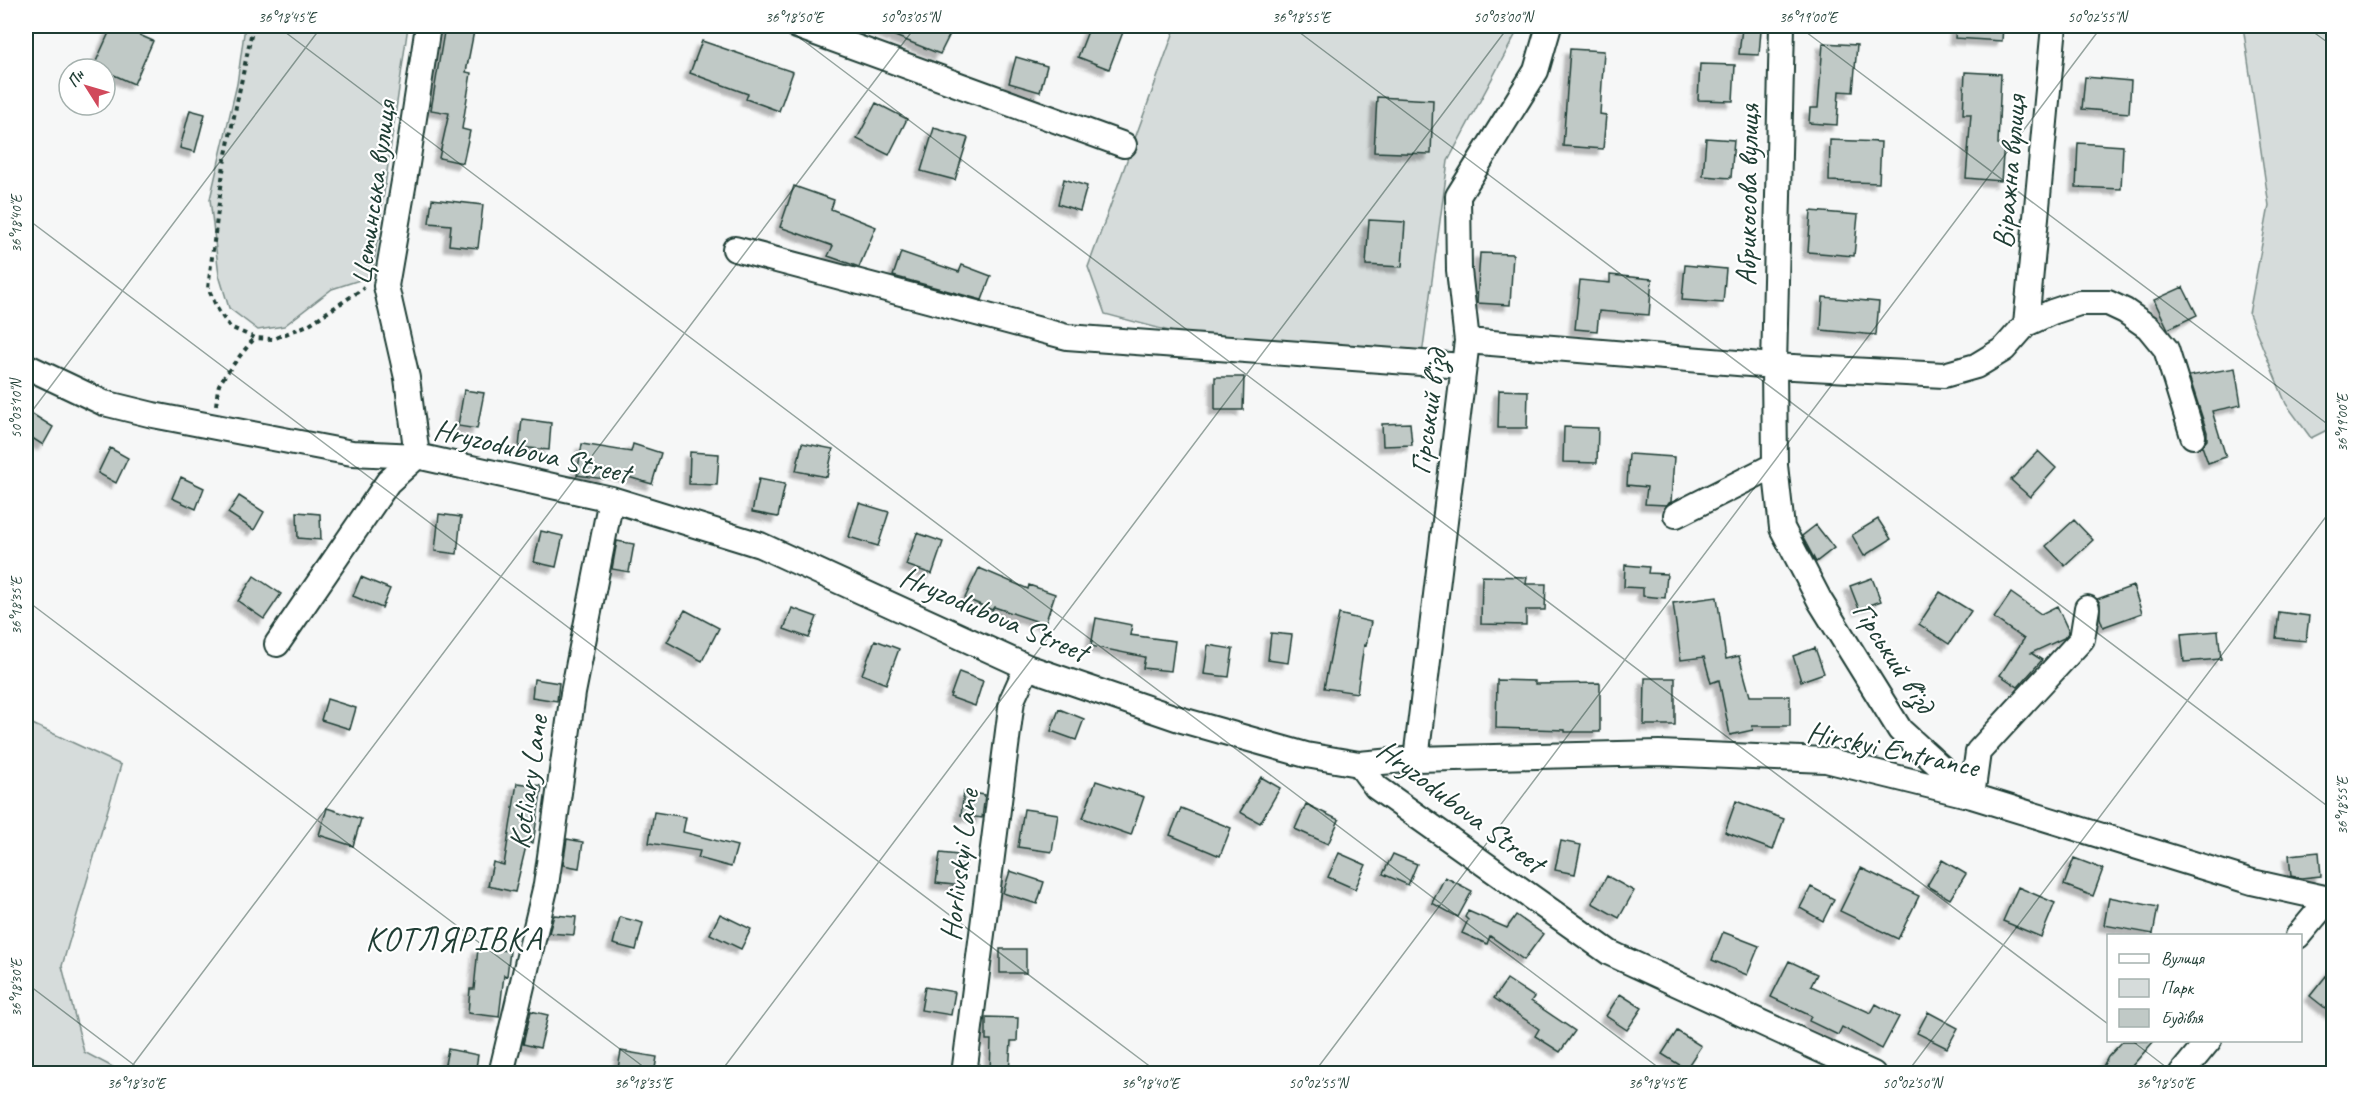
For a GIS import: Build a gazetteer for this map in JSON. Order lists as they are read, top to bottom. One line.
{"streets":{"street":["Віражна вулиця","Цетинська вулиця","Абрикосова вулиця","Гірський в'їзд","Hryzodubova Street","Hirskyi Entrance","Kotliary Lane","Horlivskyi Lane"]},"crossings":[["Віражна вулиця","Гірський в'їзд"],["Цетинська вулиця","Hryzodubova Street"],["Абрикосова вулиця","Гірський в'їзд"],["Гірський в'їзд","Hirskyi Entrance"],["Hryzodubova Street","Hirskyi Entrance"],["Hryzodubova Street","Kotliary Lane"],["Hryzodubova Street","Horlivskyi Lane"]],"districts":["КОТЛЯРІВКА"],"legend":["Вулиця","Парк","Будівля"],"north":"top left","coordinates":["36°18'45\"E","36°18'50\"E","50°03'05\"N","36°18'55\"E","50°03'00\"N","36°19'00\"E","50°02'55\"N","36°18'40\"E","50°03'10\"N","36°18'35\"E","36°18'30\"E","50°02'50\"N"]}
